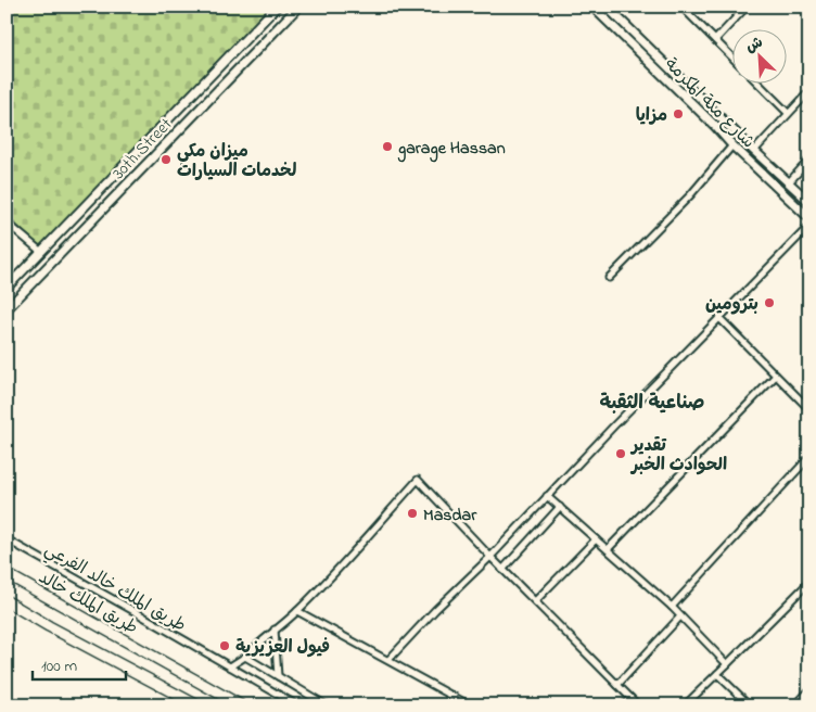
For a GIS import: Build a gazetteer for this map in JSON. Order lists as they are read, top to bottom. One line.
{"streets":{"highway":["طريق الملك خالد"],"street":["شارع مكة المكرمة","30th Street","طريق الملك خالد الفرعي"]},"districts":["صناعية الثقبة"],"places":["مزايا","garage Hassan","ميزان مكي لخدمات السيارات","بترومين","تقدير الحوادث الخبر","Masdar","فيول العزيزية"],"scale_bar":"100 m","north":"top left"}
